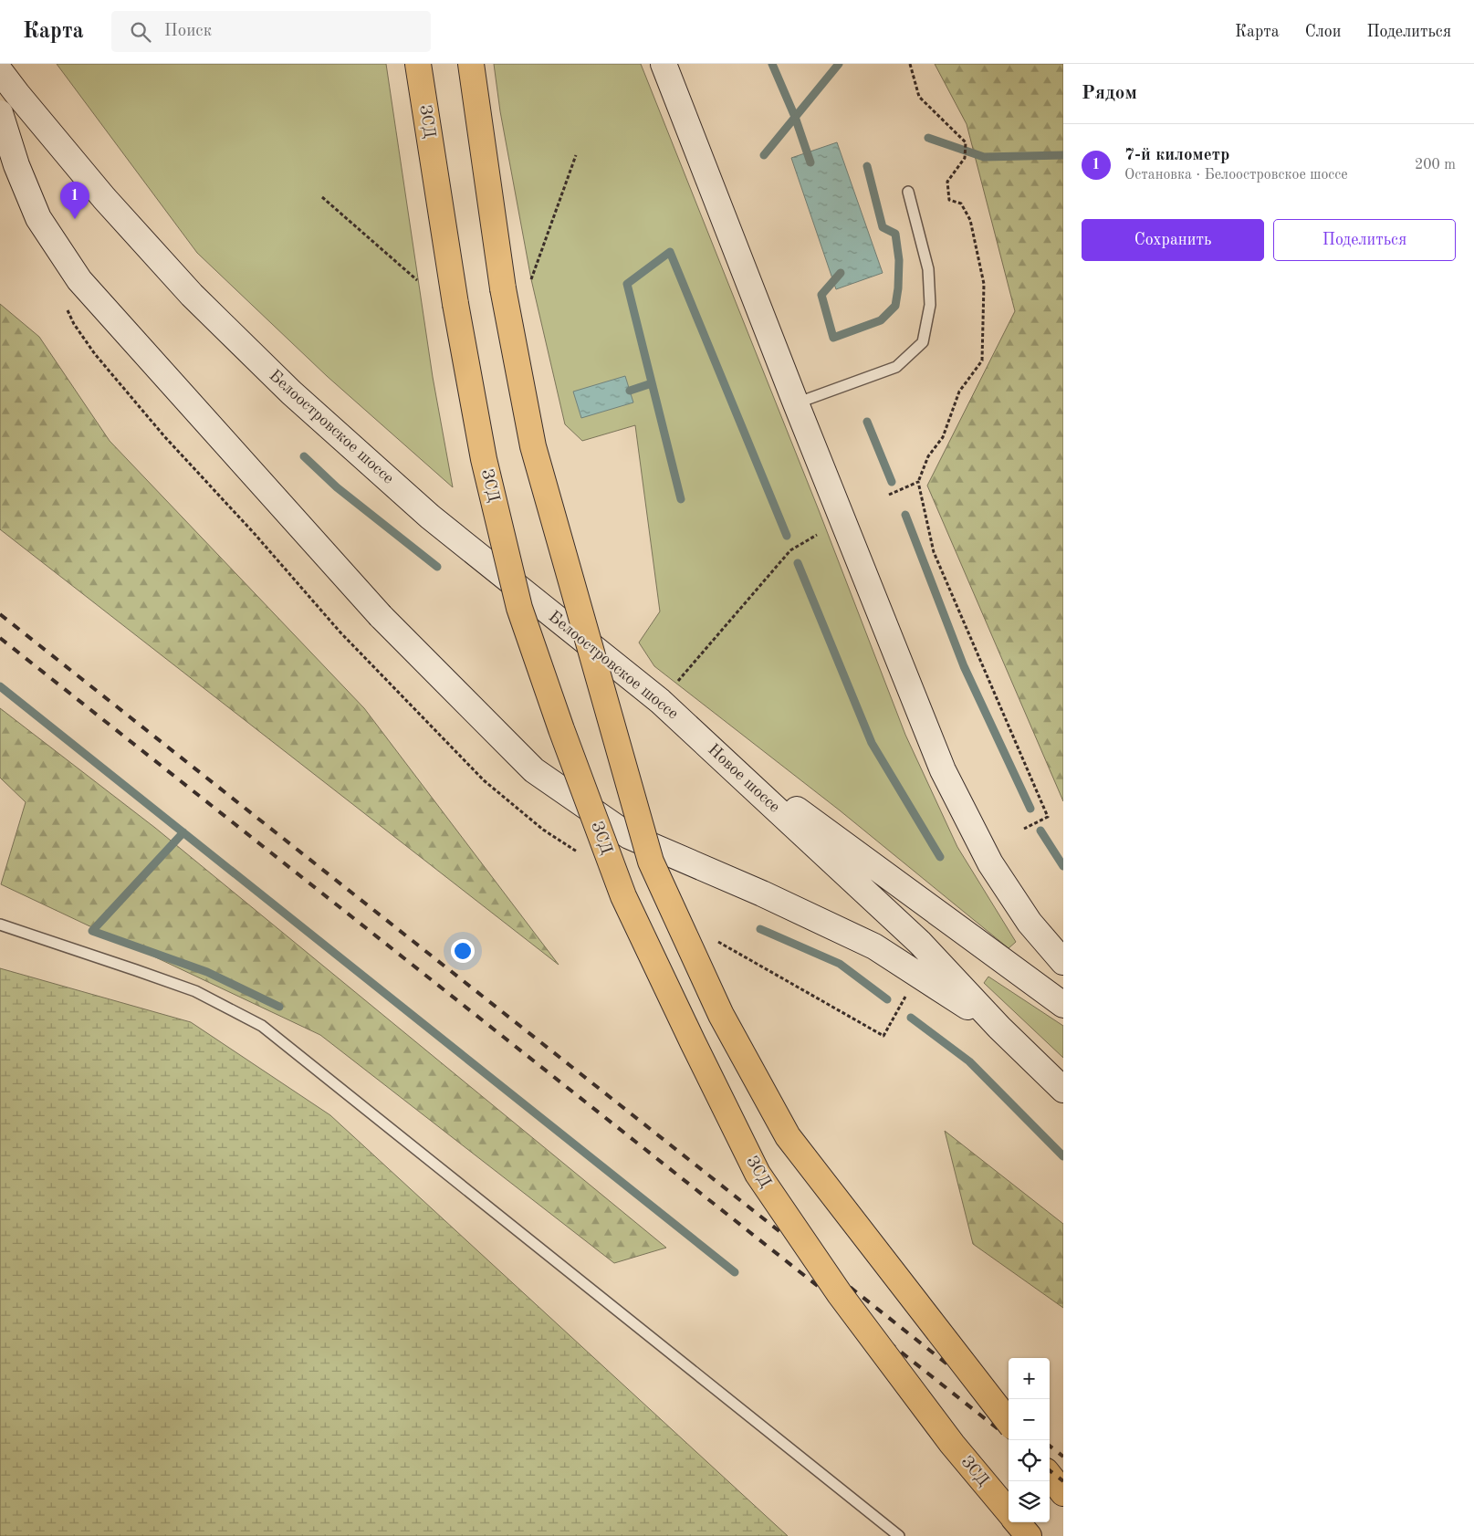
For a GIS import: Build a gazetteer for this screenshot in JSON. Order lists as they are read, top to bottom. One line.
{"streets":{"highway":["ЗСД"],"main road":["Белоостровское шоссе","Новое шоссе"]},"crossings":[["Белоостровское шоссе","Новое шоссе"]],"page":{"header":"Карта","search":"Поиск","nav":["Карта","Слои","Поделиться"],"heading":"Рядом","list":[{"mark":"1","name":"7-й километр","note":"Остановка · Белоостровское шоссе","value":"200 m"}],"pins":"1","buttons":["Сохранить","Поделиться"],"map_buttons":["+","−"]}}
